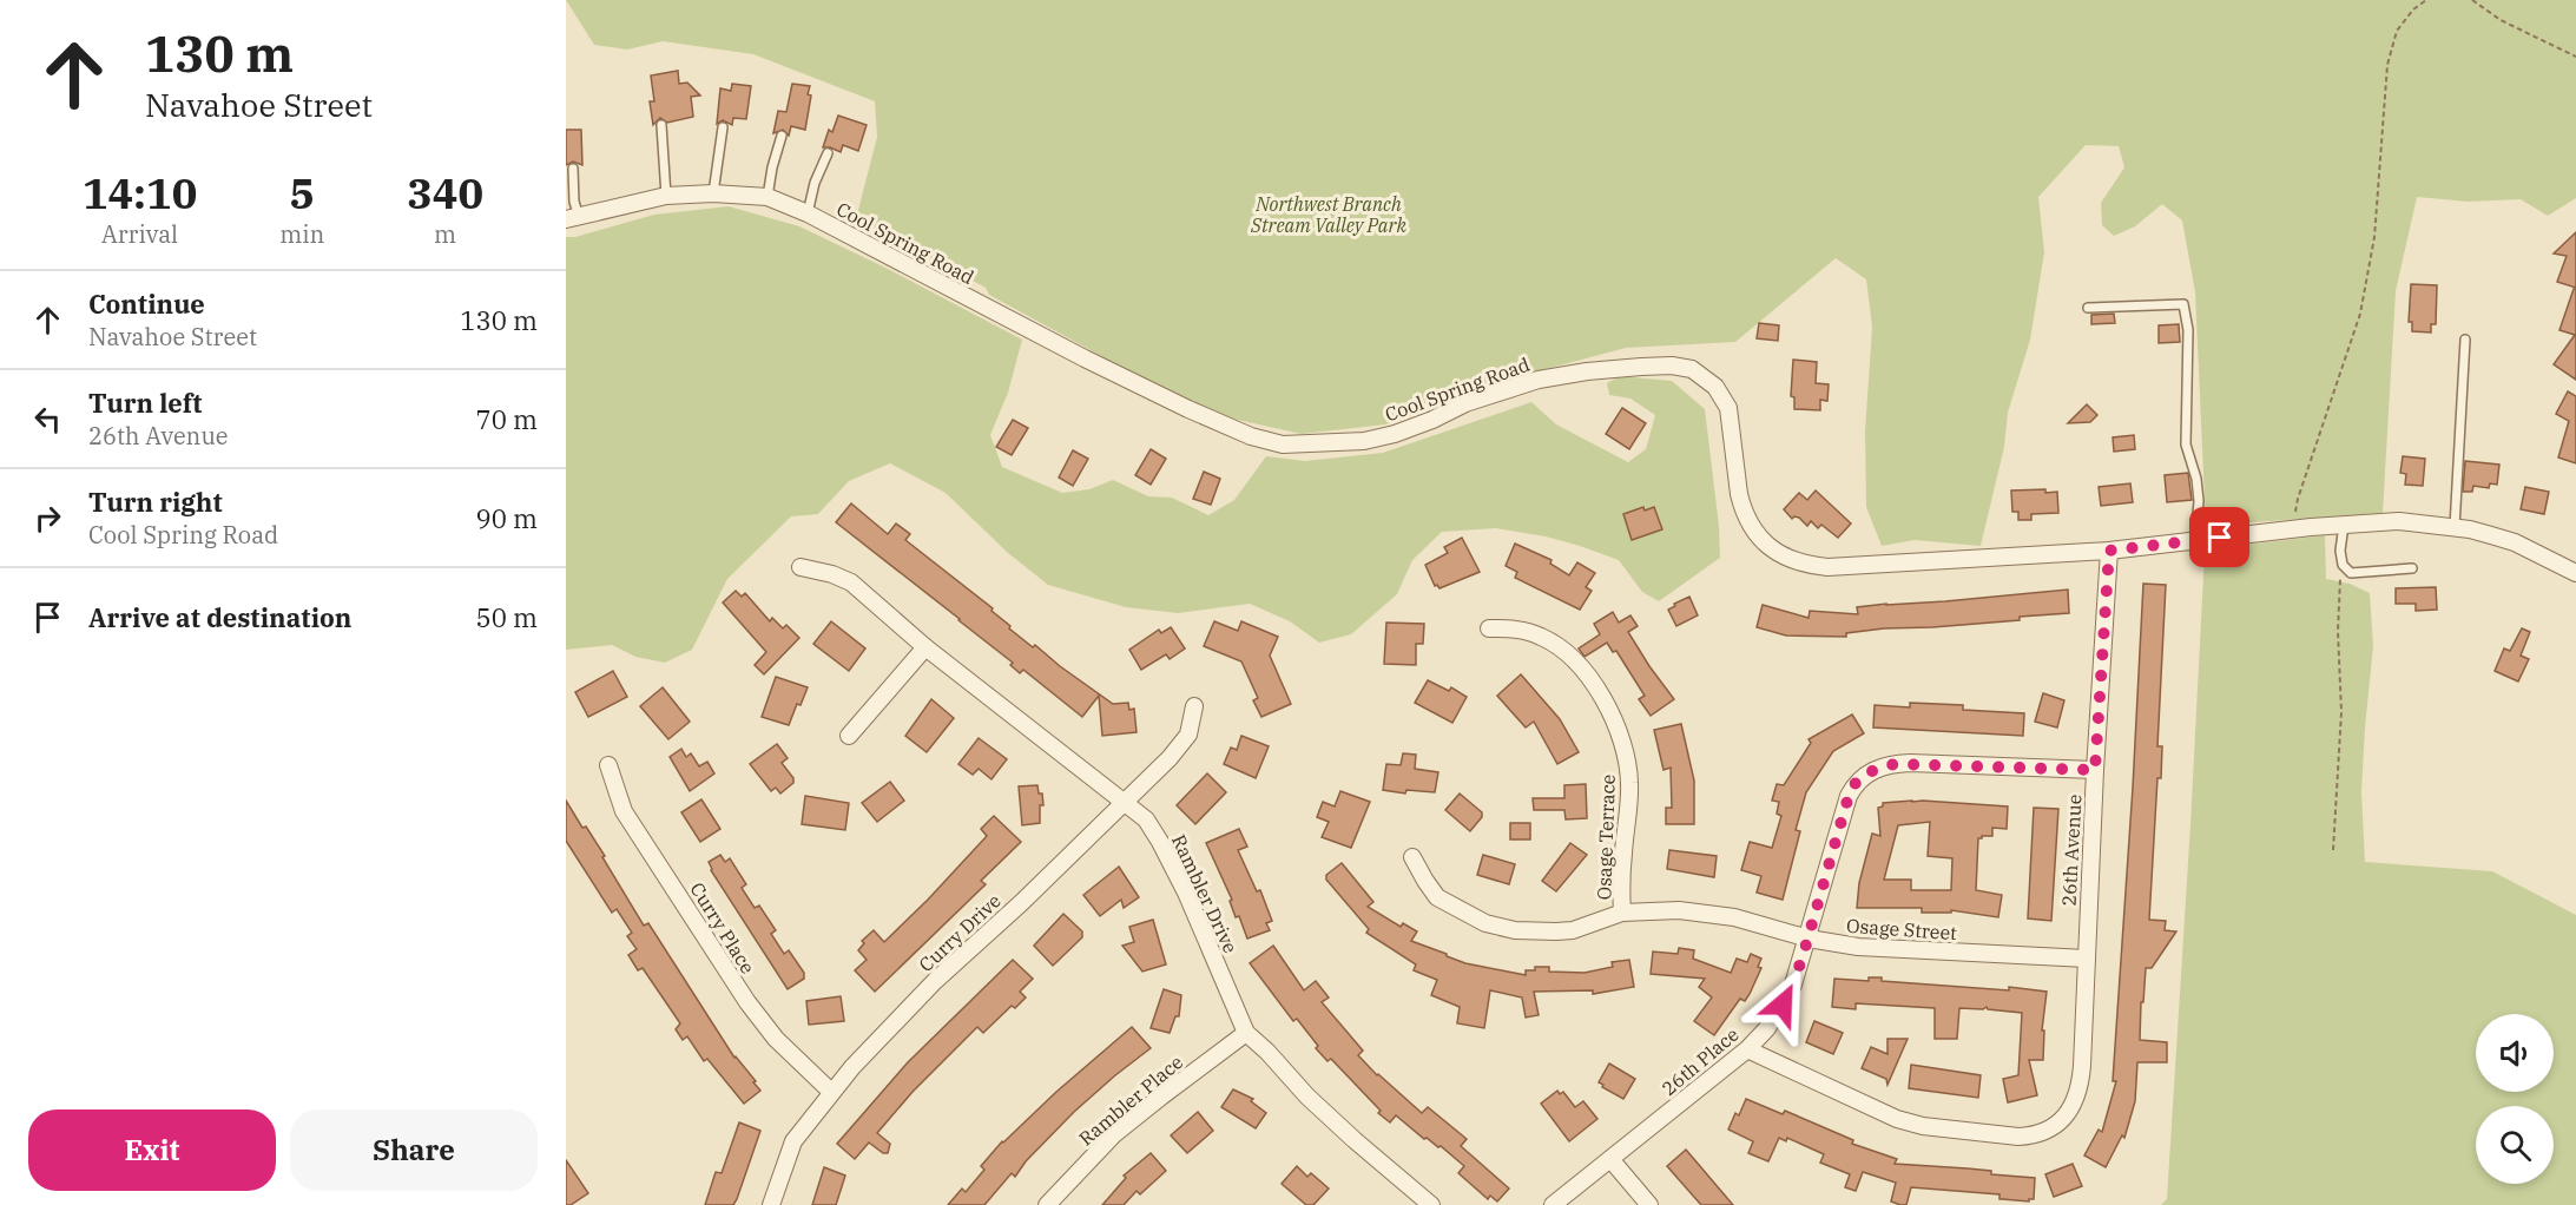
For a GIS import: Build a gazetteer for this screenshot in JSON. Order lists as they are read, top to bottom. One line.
{"streets":{"street":["Cool Spring Road","Osage Terrace","26th Avenue","Rambler Drive","Curry Place","Osage Street","Curry Drive","26th Place","Rambler Place"]},"crossings":[["Cool Spring Road","26th Avenue"],["Osage Terrace","Osage Street"],["26th Avenue","Osage Street"],["26th Avenue","26th Place"],["Rambler Drive","Curry Drive"],["Rambler Drive","Rambler Place"],["Curry Place","Curry Drive"],["Osage Street","26th Place"]],"parks":["Northwest Branch Stream Valley Park"],"page":{"turn":["130 m","Navahoe Street"],"eta":["14:10","Arrival","5","min","340","m"],"list":[{"name":"Continue","note":"Navahoe Street","value":"130 m"},{"name":"Turn left","note":"26th Avenue","value":"70 m"},{"name":"Turn right","note":"Cool Spring Road","value":"90 m"},{"name":"Arrive at destination","value":"50 m"}],"buttons":["Exit","Share"]}}
